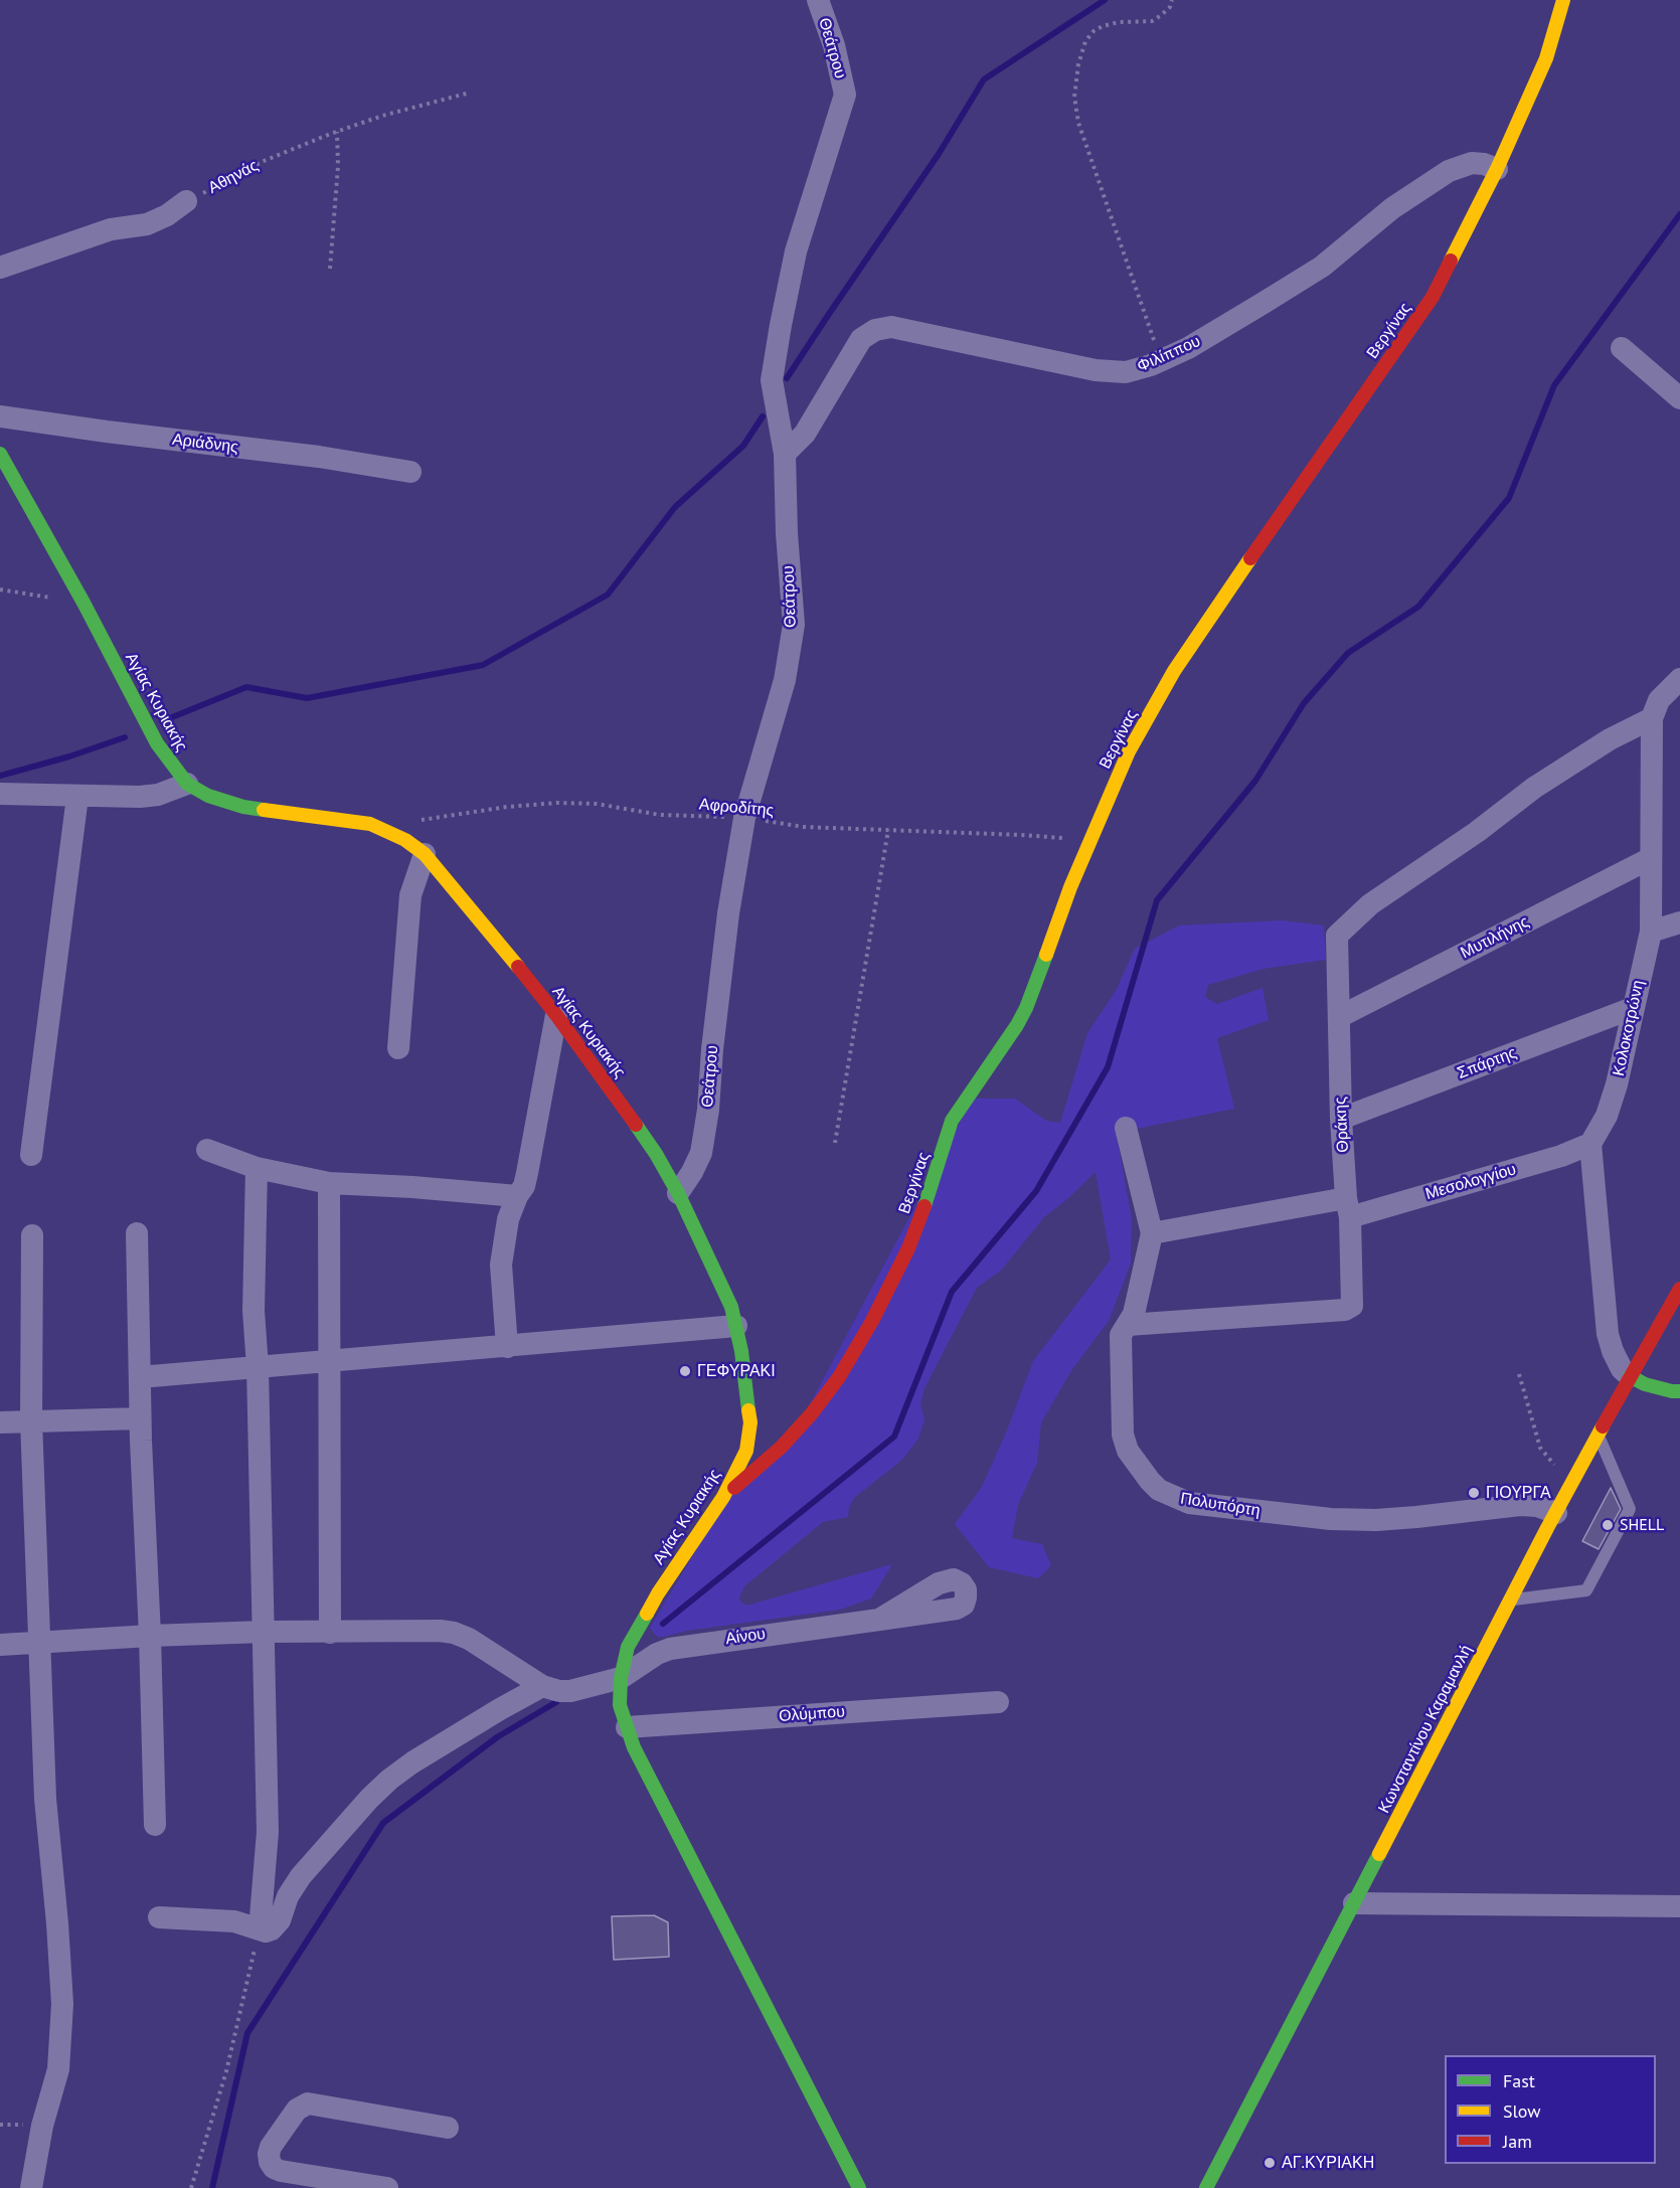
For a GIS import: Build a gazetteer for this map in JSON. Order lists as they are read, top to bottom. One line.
{"streets":{"street":["Θεάτρου","Βεργίνας","Φιλίππου","Αριάδνης","Αγίας Κυριακής","Μυτιλήνης","Κολοκοτρώνη","Σπάρτης","Θράκης","Μεσολογγίου","Πολυπόρτη","Αίνου","Ολύμπου","Κωνσταντίνου Καραμανλή"],"path":["Αθηνάς","Αφροδίτης"]},"crossings":[["Θεάτρου","Φιλίππου"],["Θεάτρου","Αγίας Κυριακής"],["Θεάτρου","Αφροδίτης"],["Βεργίνας","Φιλίππου"],["Βεργίνας","Αγίας Κυριακής"],["Βεργίνας","Αφροδίτης"],["Αγίας Κυριακής","Αίνου"],["Αγίας Κυριακής","Ολύμπου"],["Μυτιλήνης","Κολοκοτρώνη"],["Μυτιλήνης","Θράκης"],["Κολοκοτρώνη","Σπάρτης"],["Κολοκοτρώνη","Θράκης"],["Κολοκοτρώνη","Μεσολογγίου"],["Σπάρτης","Θράκης"],["Θράκης","Μεσολογγίου"],["Θράκης","Πολυπόρτη"],["Μεσολογγίου","Πολυπόρτη"],["Πολυπόρτη","Κωνσταντίνου Καραμανλή"]],"places":["ΓΕΦΥΡΑΚΙ","ΓΙΟΥΡΓΑ","SHELL","ΑΓ.ΚΥΡΙΑΚΗ"],"legend":["Fast","Slow","Jam"]}
